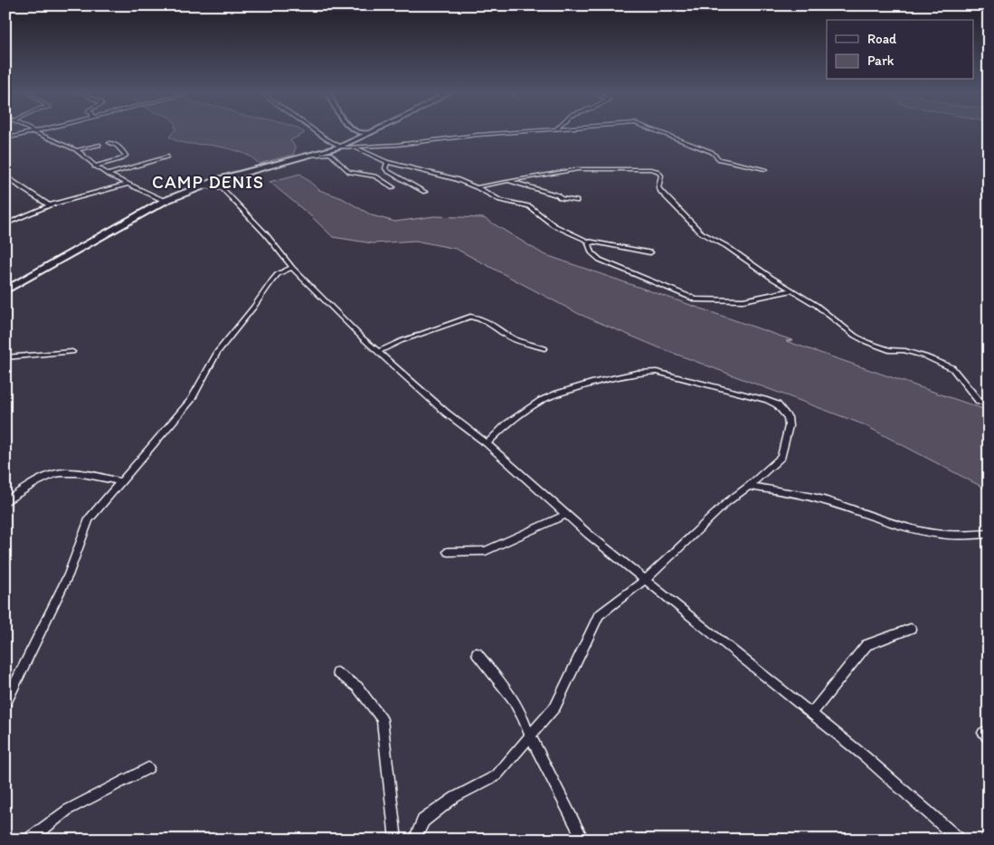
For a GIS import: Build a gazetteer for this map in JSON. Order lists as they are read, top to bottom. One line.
{"districts":["CAMP DENIS"],"legend":["Road","Park"]}
